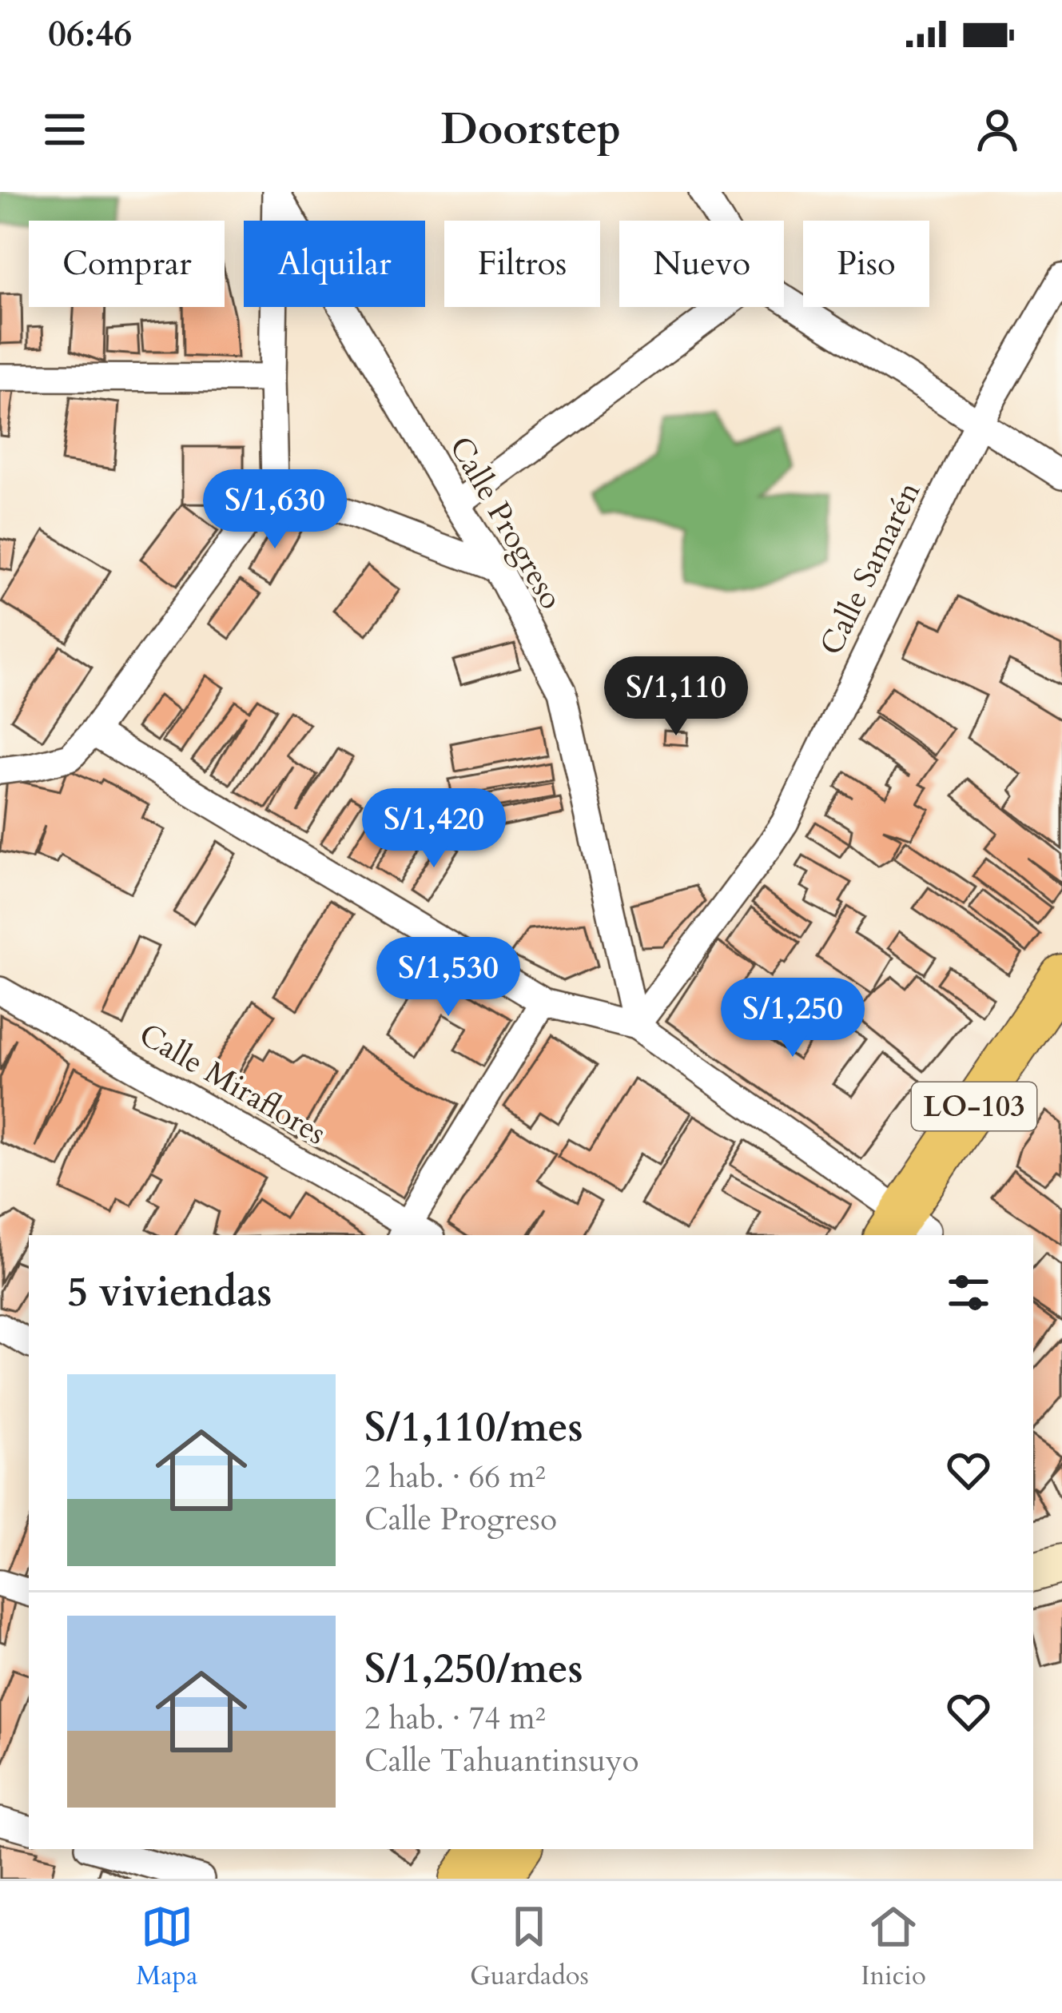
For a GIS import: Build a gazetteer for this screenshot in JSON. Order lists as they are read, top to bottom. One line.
{"streets":{"main road":["LO-103"],"street":["Calle Progreso","Calle Samarén","Calle Miraflores"]},"crossings":[["Calle Progreso","Calle Samarén"]],"page":{"status":"06:46","header":"Doorstep","chip":["Comprar","Alquilar","Filtros","Nuevo","Piso"],"price":["S/1,630","S/1,110","S/1,420","S/1,530","S/1,250"],"heading":"5 viviendas","list":[{"name":"S/1,110/mes","note":"2 hab. · 66 m² · Calle Progreso"},{"name":"S/1,250/mes","note":"2 hab. · 74 m² · Calle Tahuantinsuyo"}],"tabs":["Mapa","Guardados","Inicio"]}}
